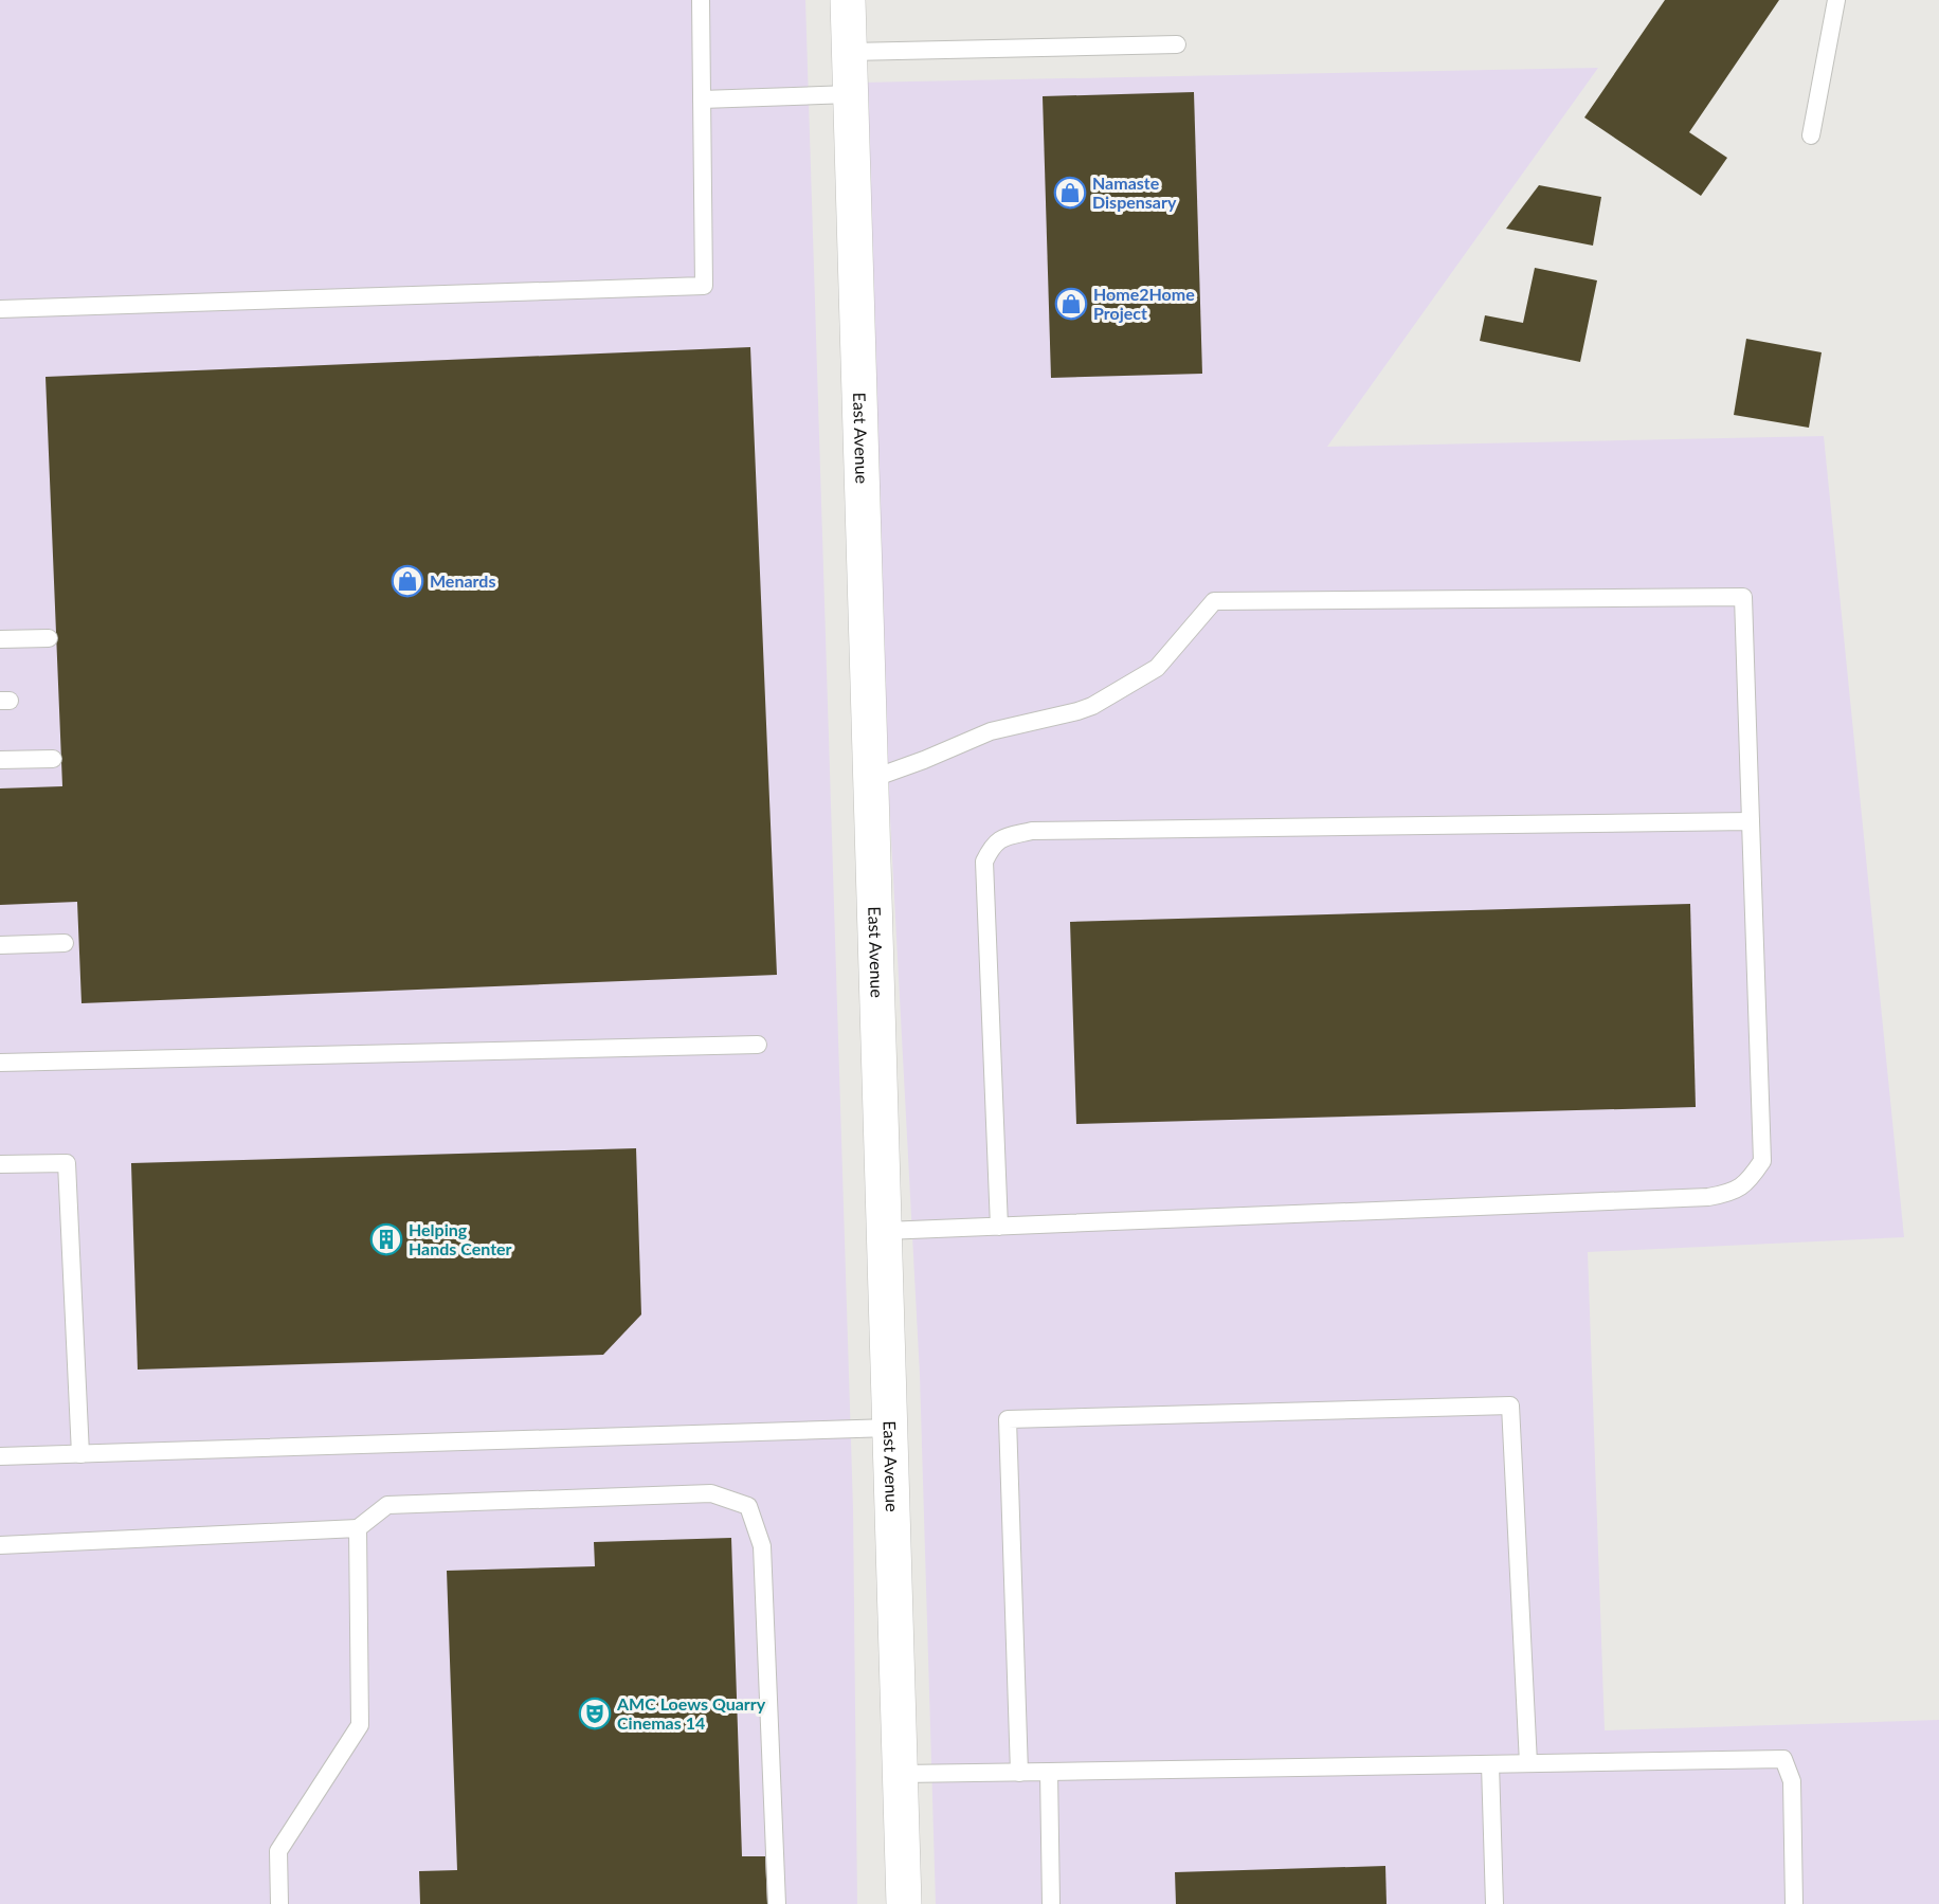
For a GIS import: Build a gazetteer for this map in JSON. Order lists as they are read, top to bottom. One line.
{"streets":{"street":["East Avenue"]},"places":{"shop":["Namaste Dispensary","Home2Home Project","Menards"],"building":["Helping Hands Center"],"theatre":["AMC Loews Quarry Cinemas 14"]}}
